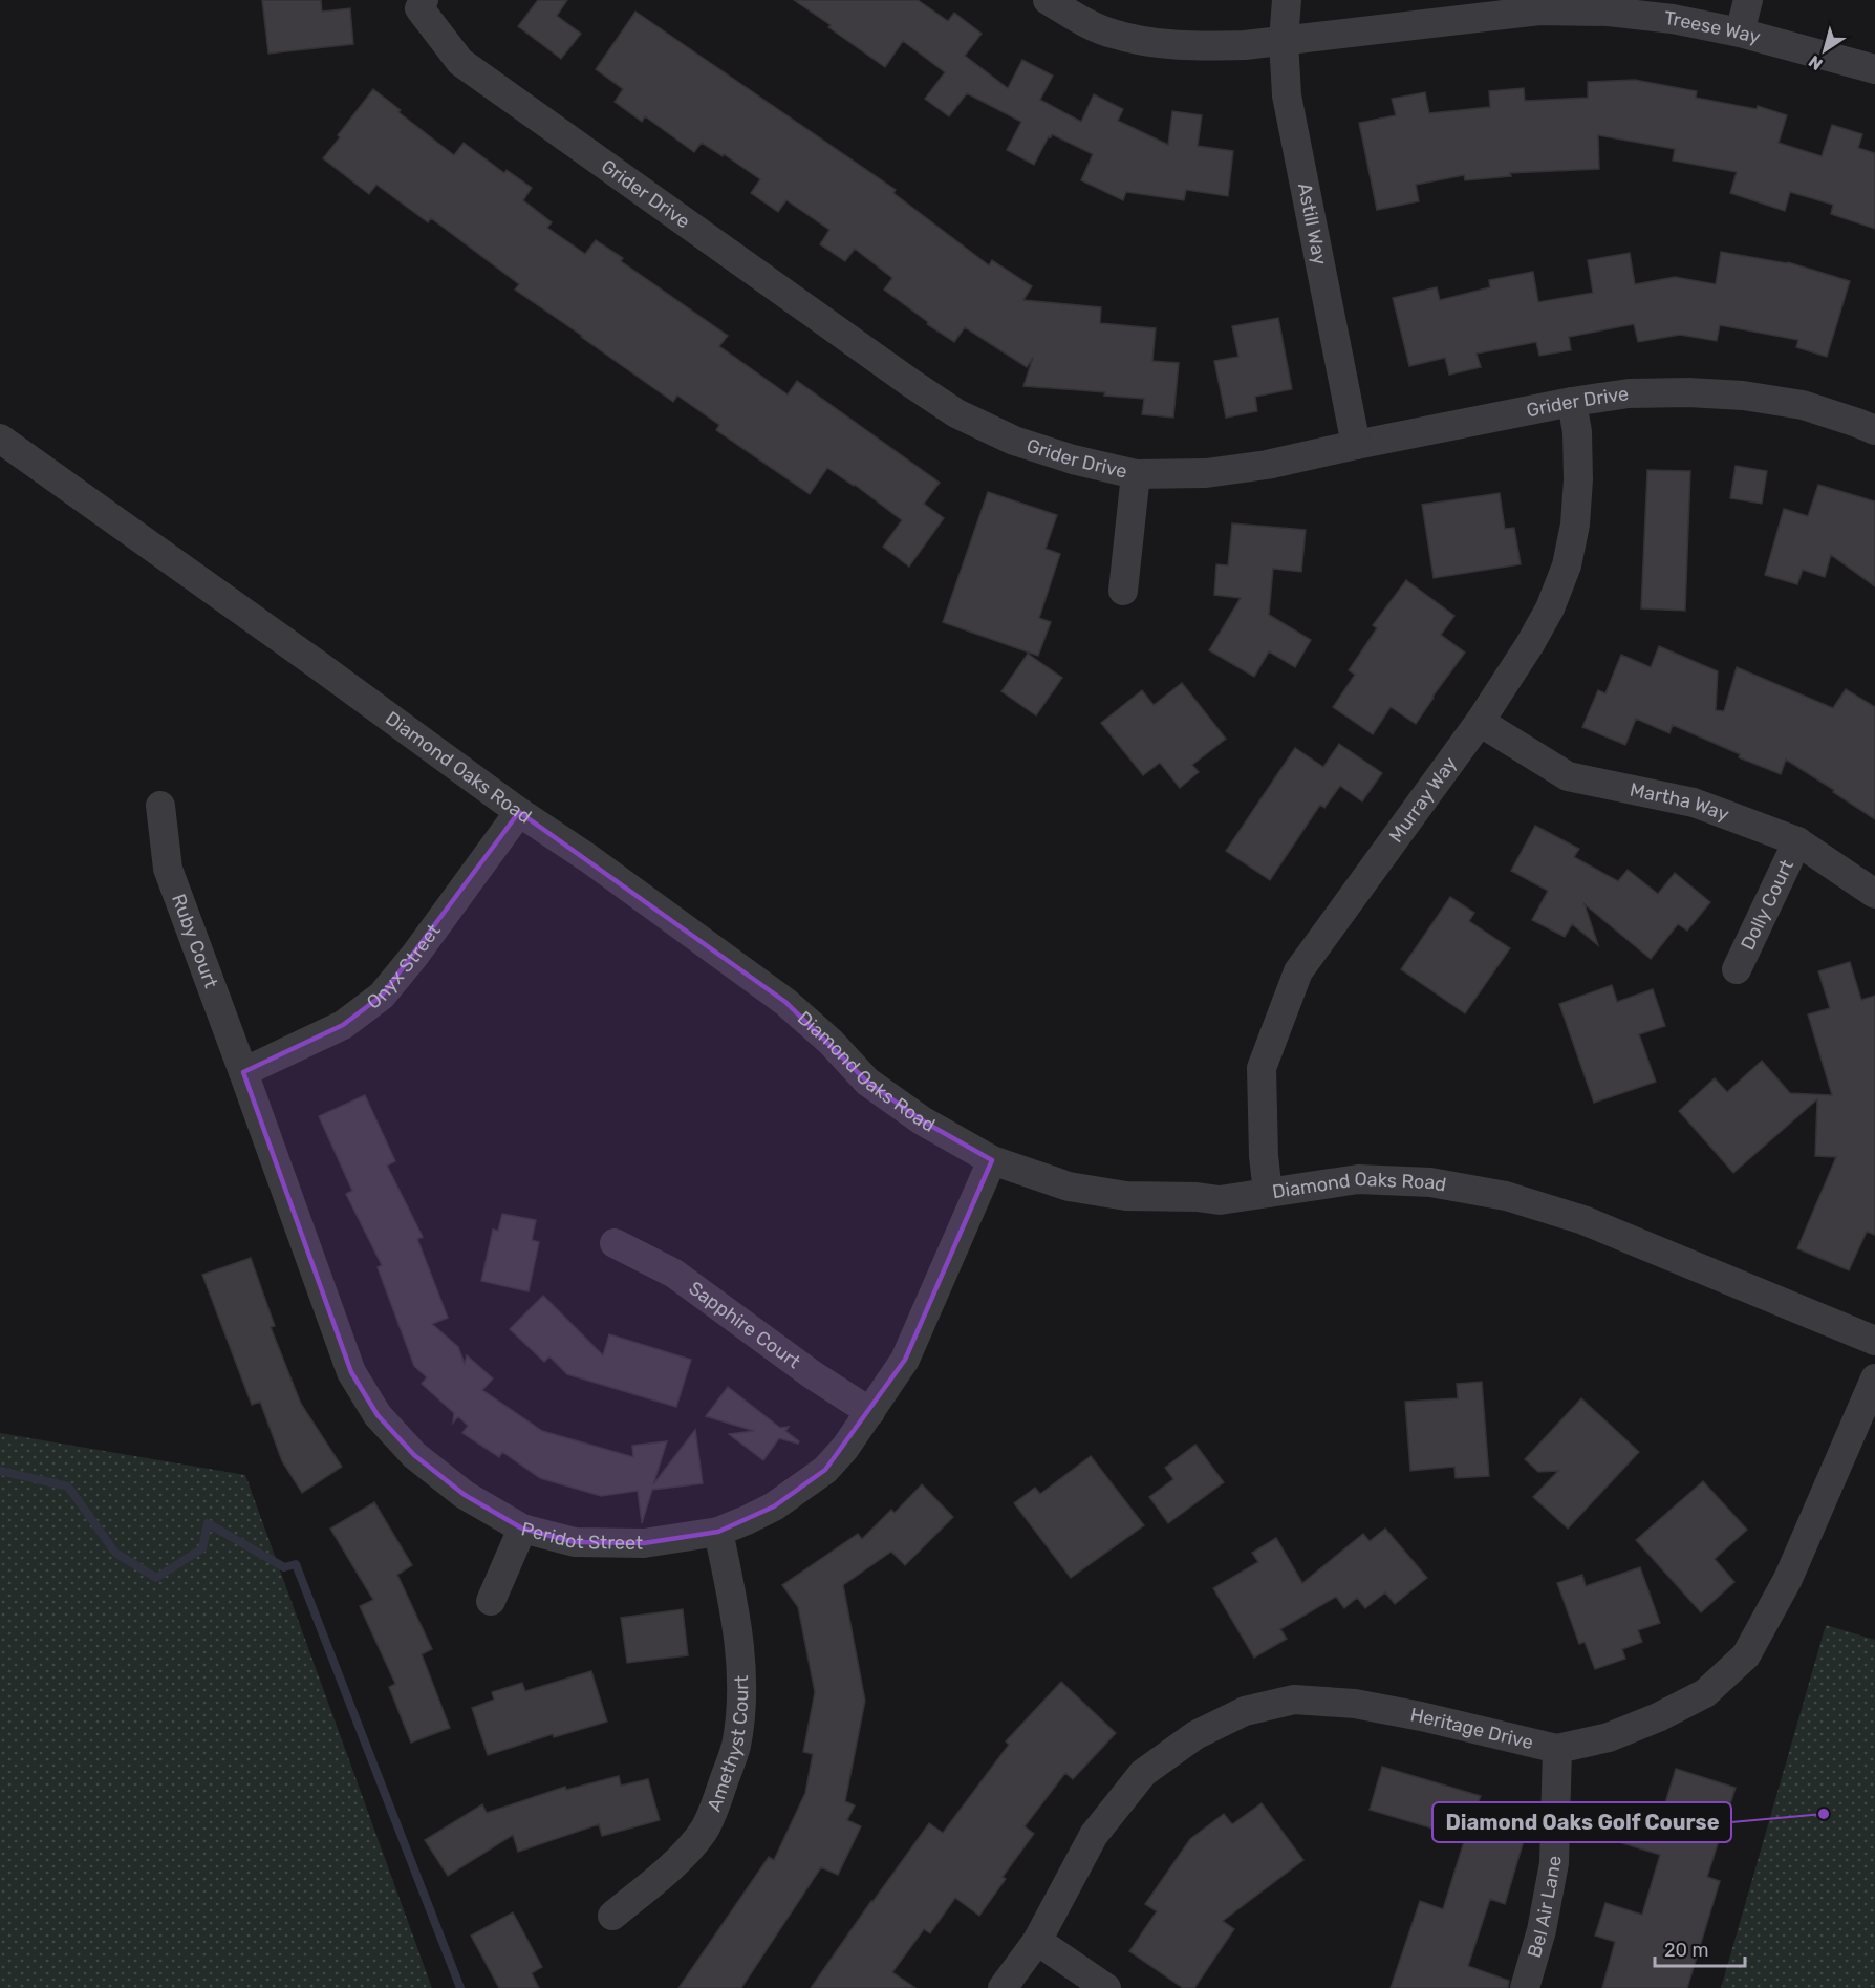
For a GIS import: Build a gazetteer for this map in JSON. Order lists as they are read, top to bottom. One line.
{"streets":{"street":["Treese Way","Grider Drive","Astill Way","Diamond Oaks Road","Murray Way","Martha Way","Dolly Court","Ruby Court","Onyx Street","Sapphire Court","Peridot Street","Heritage Drive","Amethyst Court","Bel Air Lane"]},"crossings":[["Treese Way","Astill Way"],["Grider Drive","Astill Way"],["Grider Drive","Murray Way"],["Diamond Oaks Road","Murray Way"],["Diamond Oaks Road","Onyx Street"],["Diamond Oaks Road","Peridot Street"],["Murray Way","Martha Way"],["Martha Way","Dolly Court"],["Ruby Court","Onyx Street"],["Ruby Court","Peridot Street"],["Onyx Street","Peridot Street"],["Sapphire Court","Peridot Street"],["Peridot Street","Amethyst Court"],["Heritage Drive","Bel Air Lane"]],"places":["Diamond Oaks Golf Course"],"scale_bar":"20 m","north":"bottom left"}
